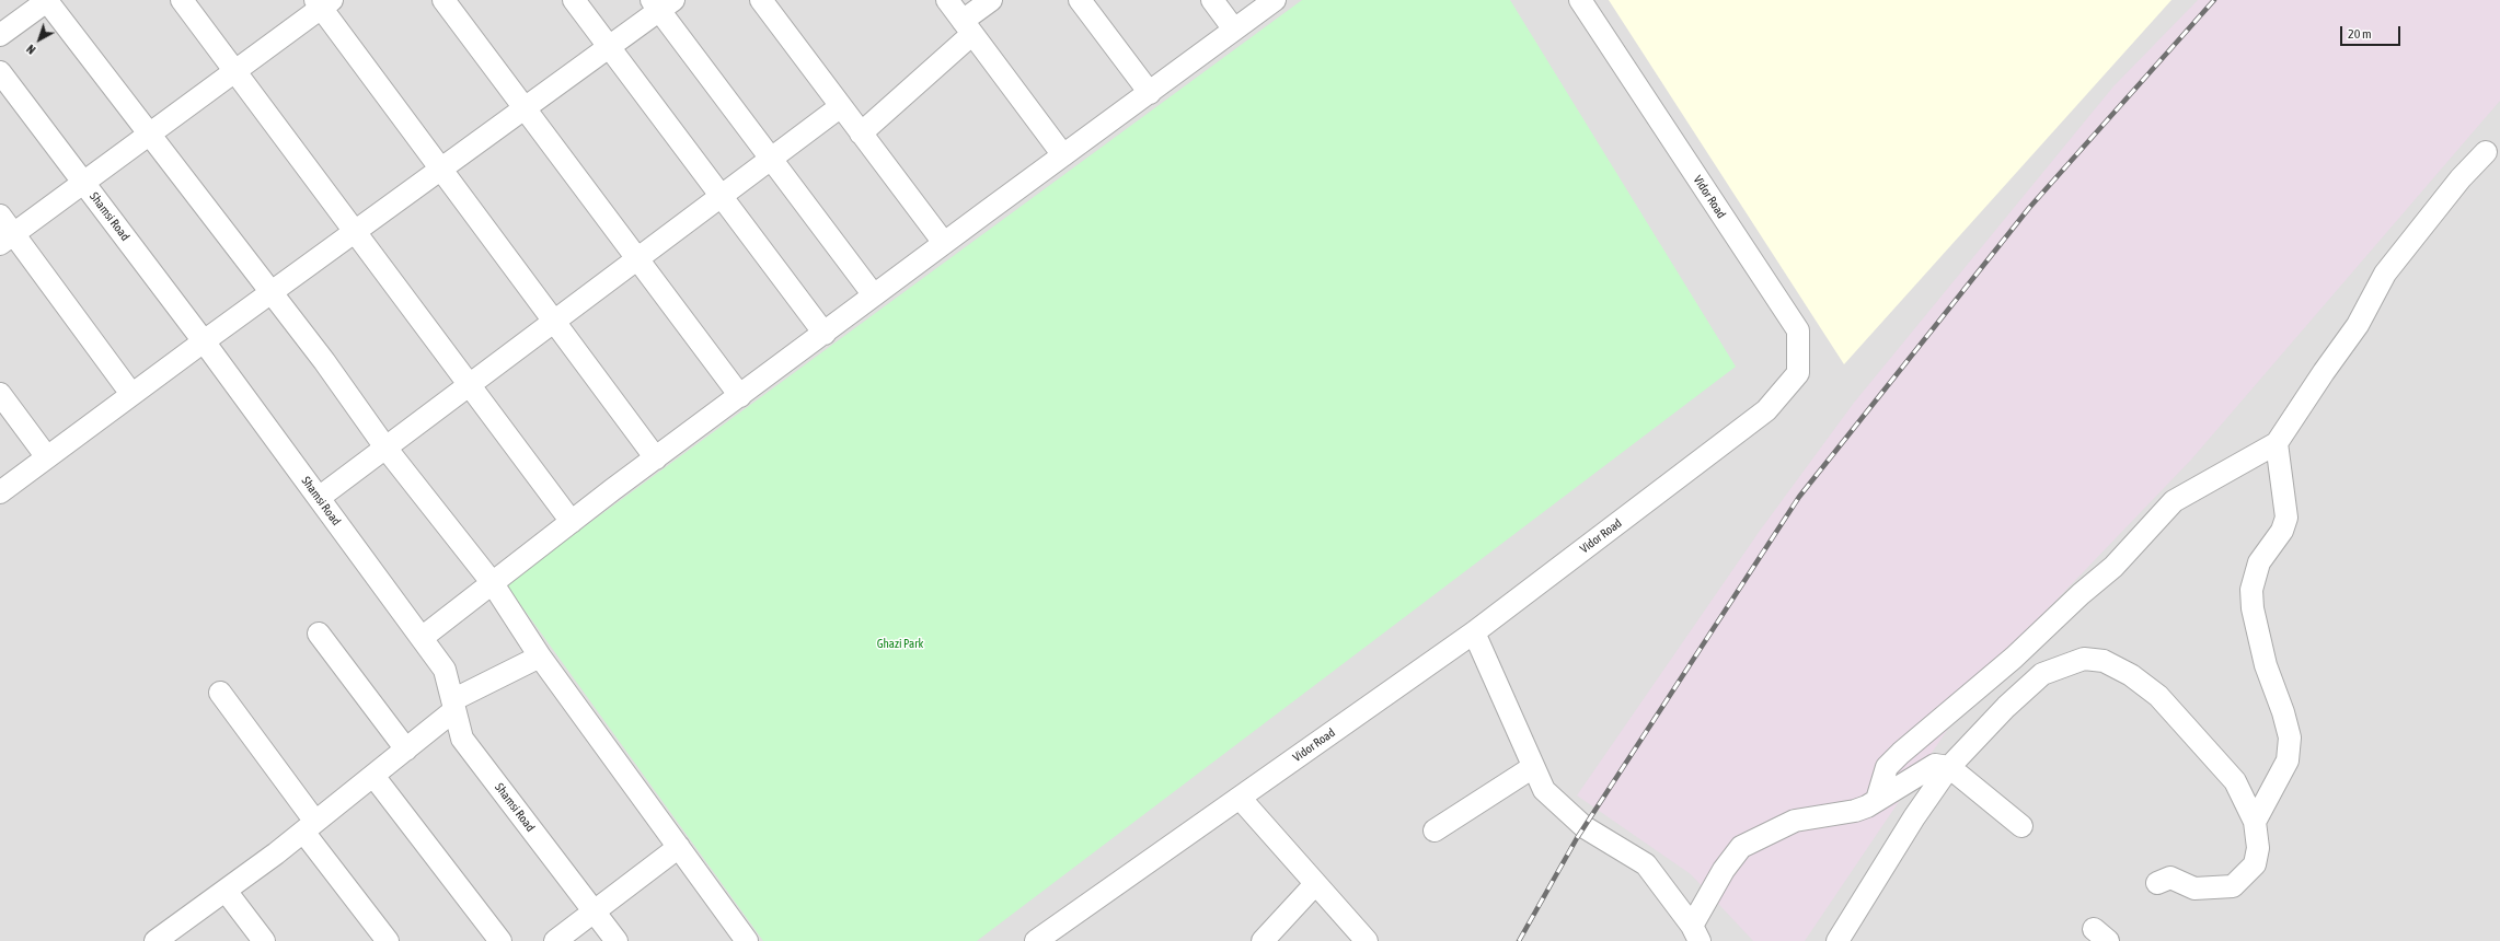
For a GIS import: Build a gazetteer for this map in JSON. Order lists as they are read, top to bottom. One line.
{"streets":{"street":["Vidor Road","Shamsi Road"]},"parks":["Ghazi Park"],"scale_bar":"20 m","north":"bottom left"}
